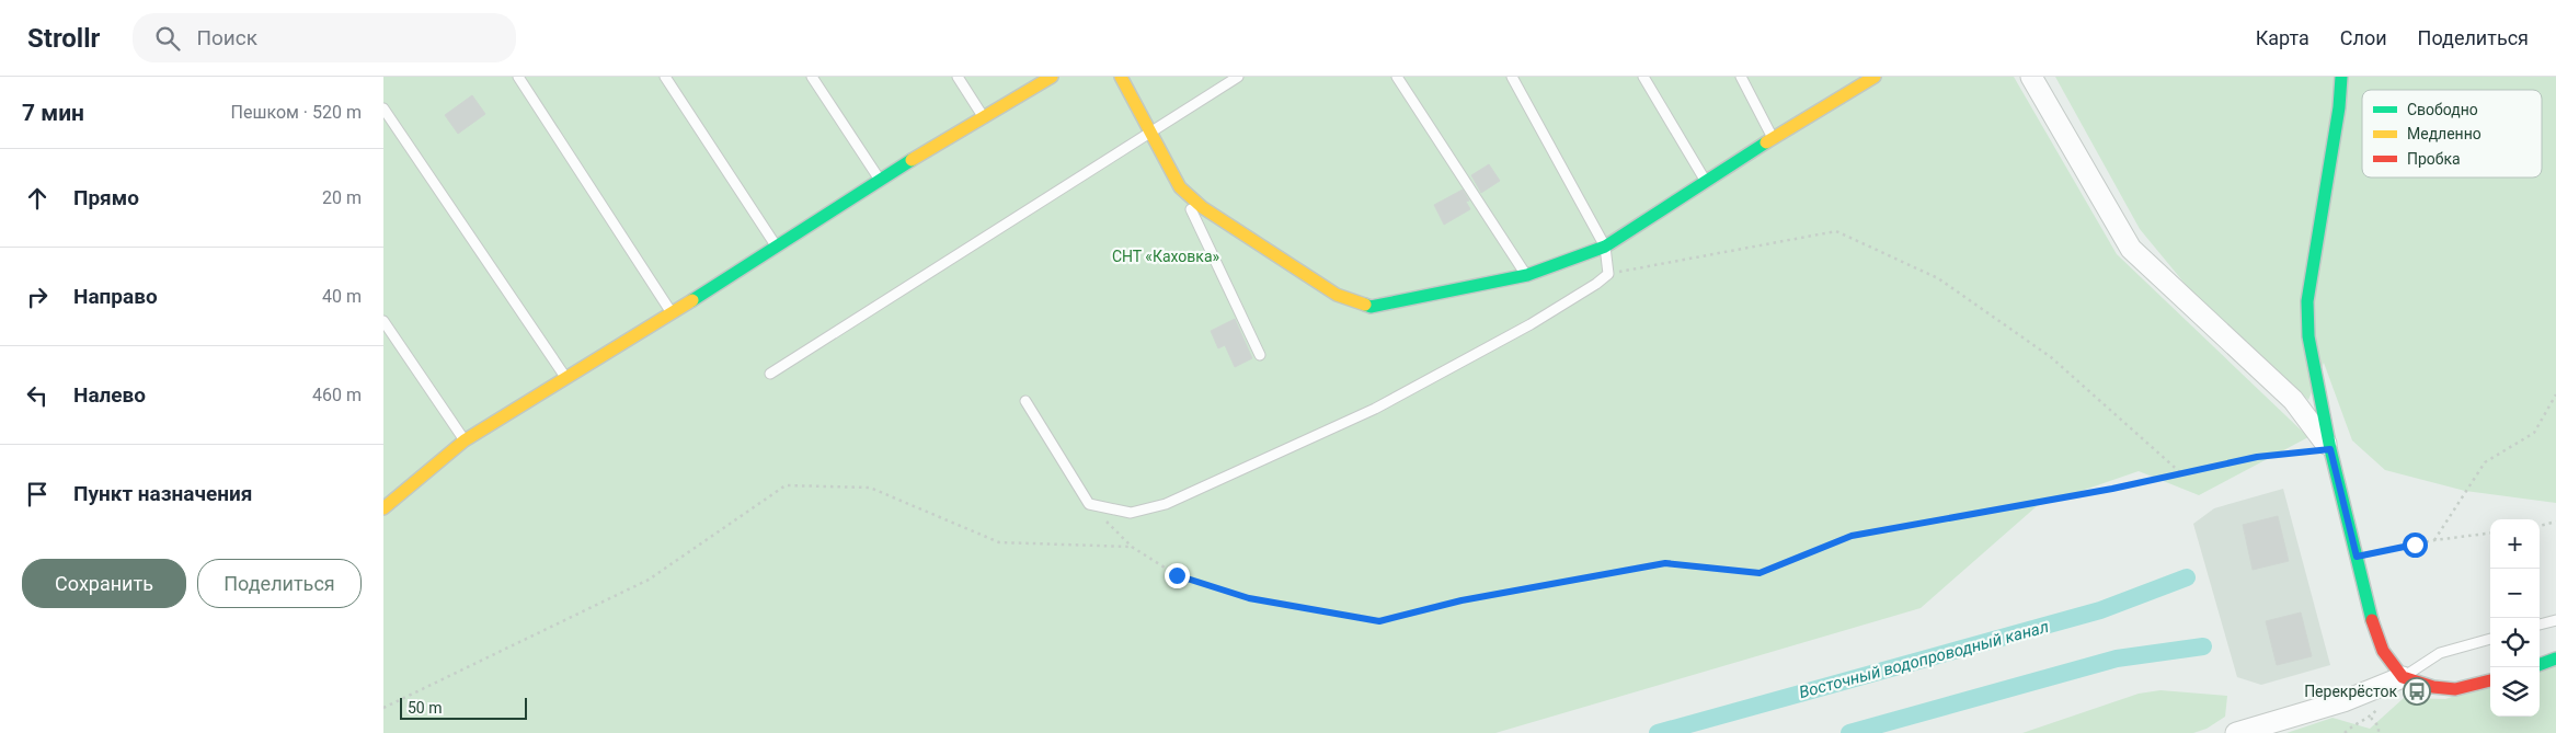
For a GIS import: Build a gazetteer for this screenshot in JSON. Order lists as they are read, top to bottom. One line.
{"water":["Восточный водопроводный канал"],"parks":["СНТ «Каховка»"],"places":{"bus stop":["Перекрёсток"]},"legend":["Свободно","Медленно","Пробка"],"scale_bar":"50 m","page":{"header":"Strollr","search":"Поиск","nav":["Карта","Слои","Поделиться"],"heading":["7 мин","Пешком · 520 m"],"list":[["Прямо","20 m"],["Направо","40 m"],["Налево","460 m"],"Пункт назначения"],"map_buttons":["+","−"],"buttons":["Сохранить","Поделиться"],"scale":"50 m"}}
